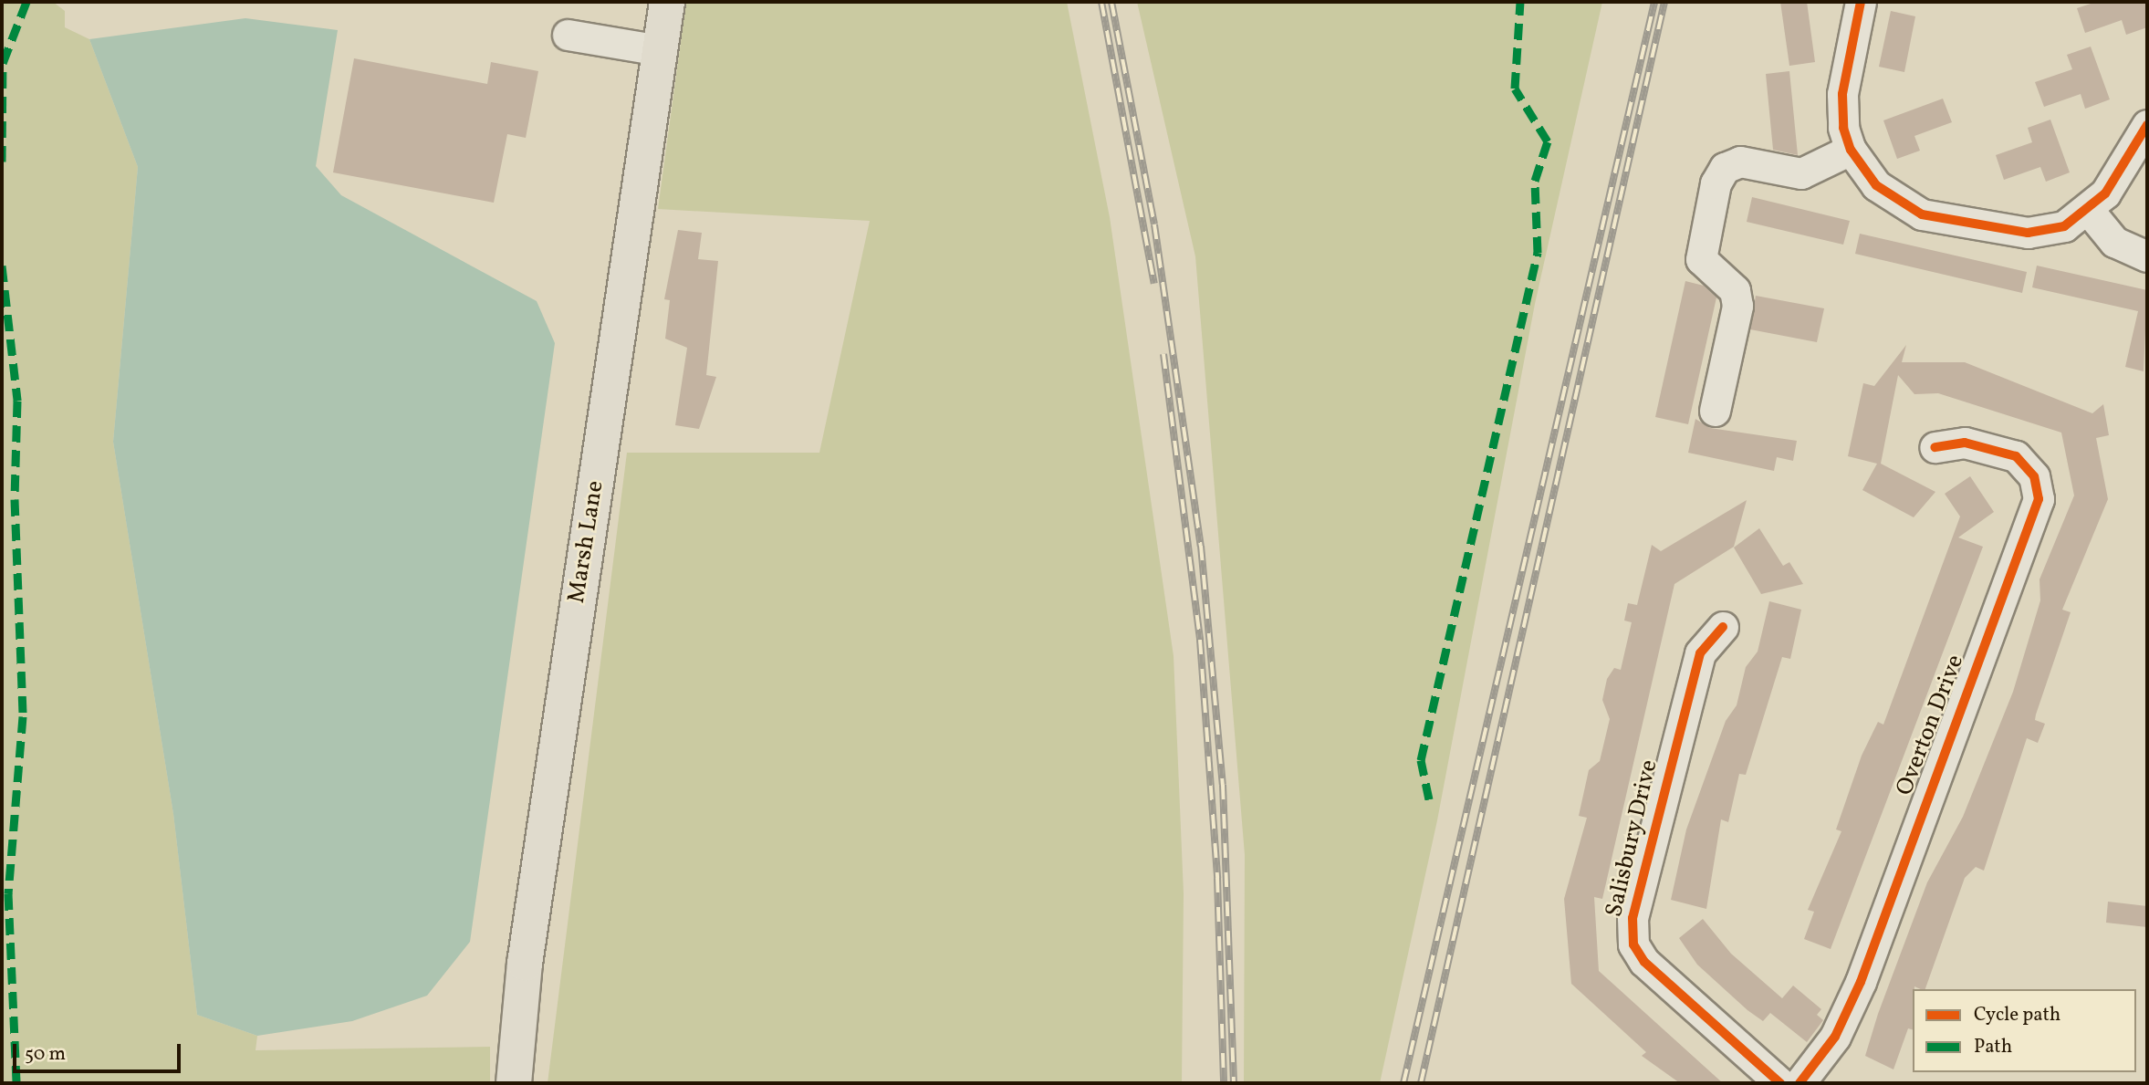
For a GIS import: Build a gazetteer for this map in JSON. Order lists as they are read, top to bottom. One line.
{"streets":{"main road":["Marsh Lane"],"street":["Overton Drive","Salisbury Drive"]},"legend":["Cycle path","Path"],"scale_bar":"50 m"}
